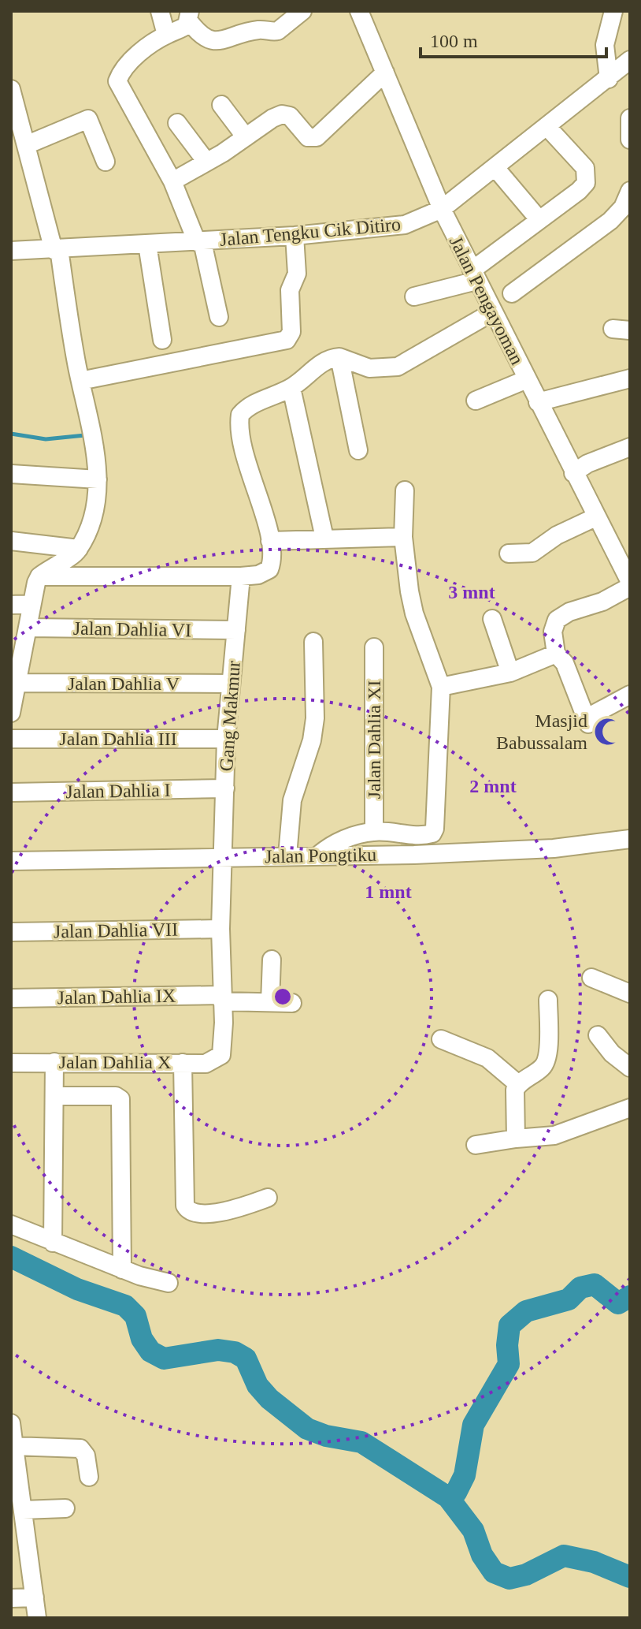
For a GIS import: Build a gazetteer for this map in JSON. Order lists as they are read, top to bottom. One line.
{"streets":{"street":["Jalan Tengku Cik Ditiro","Jalan Pengayoman","Jalan Dahlia VI","Jalan Dahlia V","Gang Makmur","Jalan Dahlia III","Jalan Dahlia XI","Jalan Dahlia I","Jalan Pongtiku","Jalan Dahlia VII","Jalan Dahlia IX","Jalan Dahlia X"]},"crossings":[["Jalan Tengku Cik Ditiro","Jalan Pengayoman"],["Jalan Dahlia VI","Gang Makmur"],["Jalan Dahlia V","Gang Makmur"],["Gang Makmur","Jalan Dahlia III"],["Gang Makmur","Jalan Dahlia I"],["Gang Makmur","Jalan Pongtiku"],["Gang Makmur","Jalan Dahlia VII"],["Gang Makmur","Jalan Dahlia IX"],["Gang Makmur","Jalan Dahlia X"]],"places":{"mosque":["Masjid Babussalam"]},"scale_bar":"100 m","rings":["3 mnt","2 mnt","1 mnt"]}
